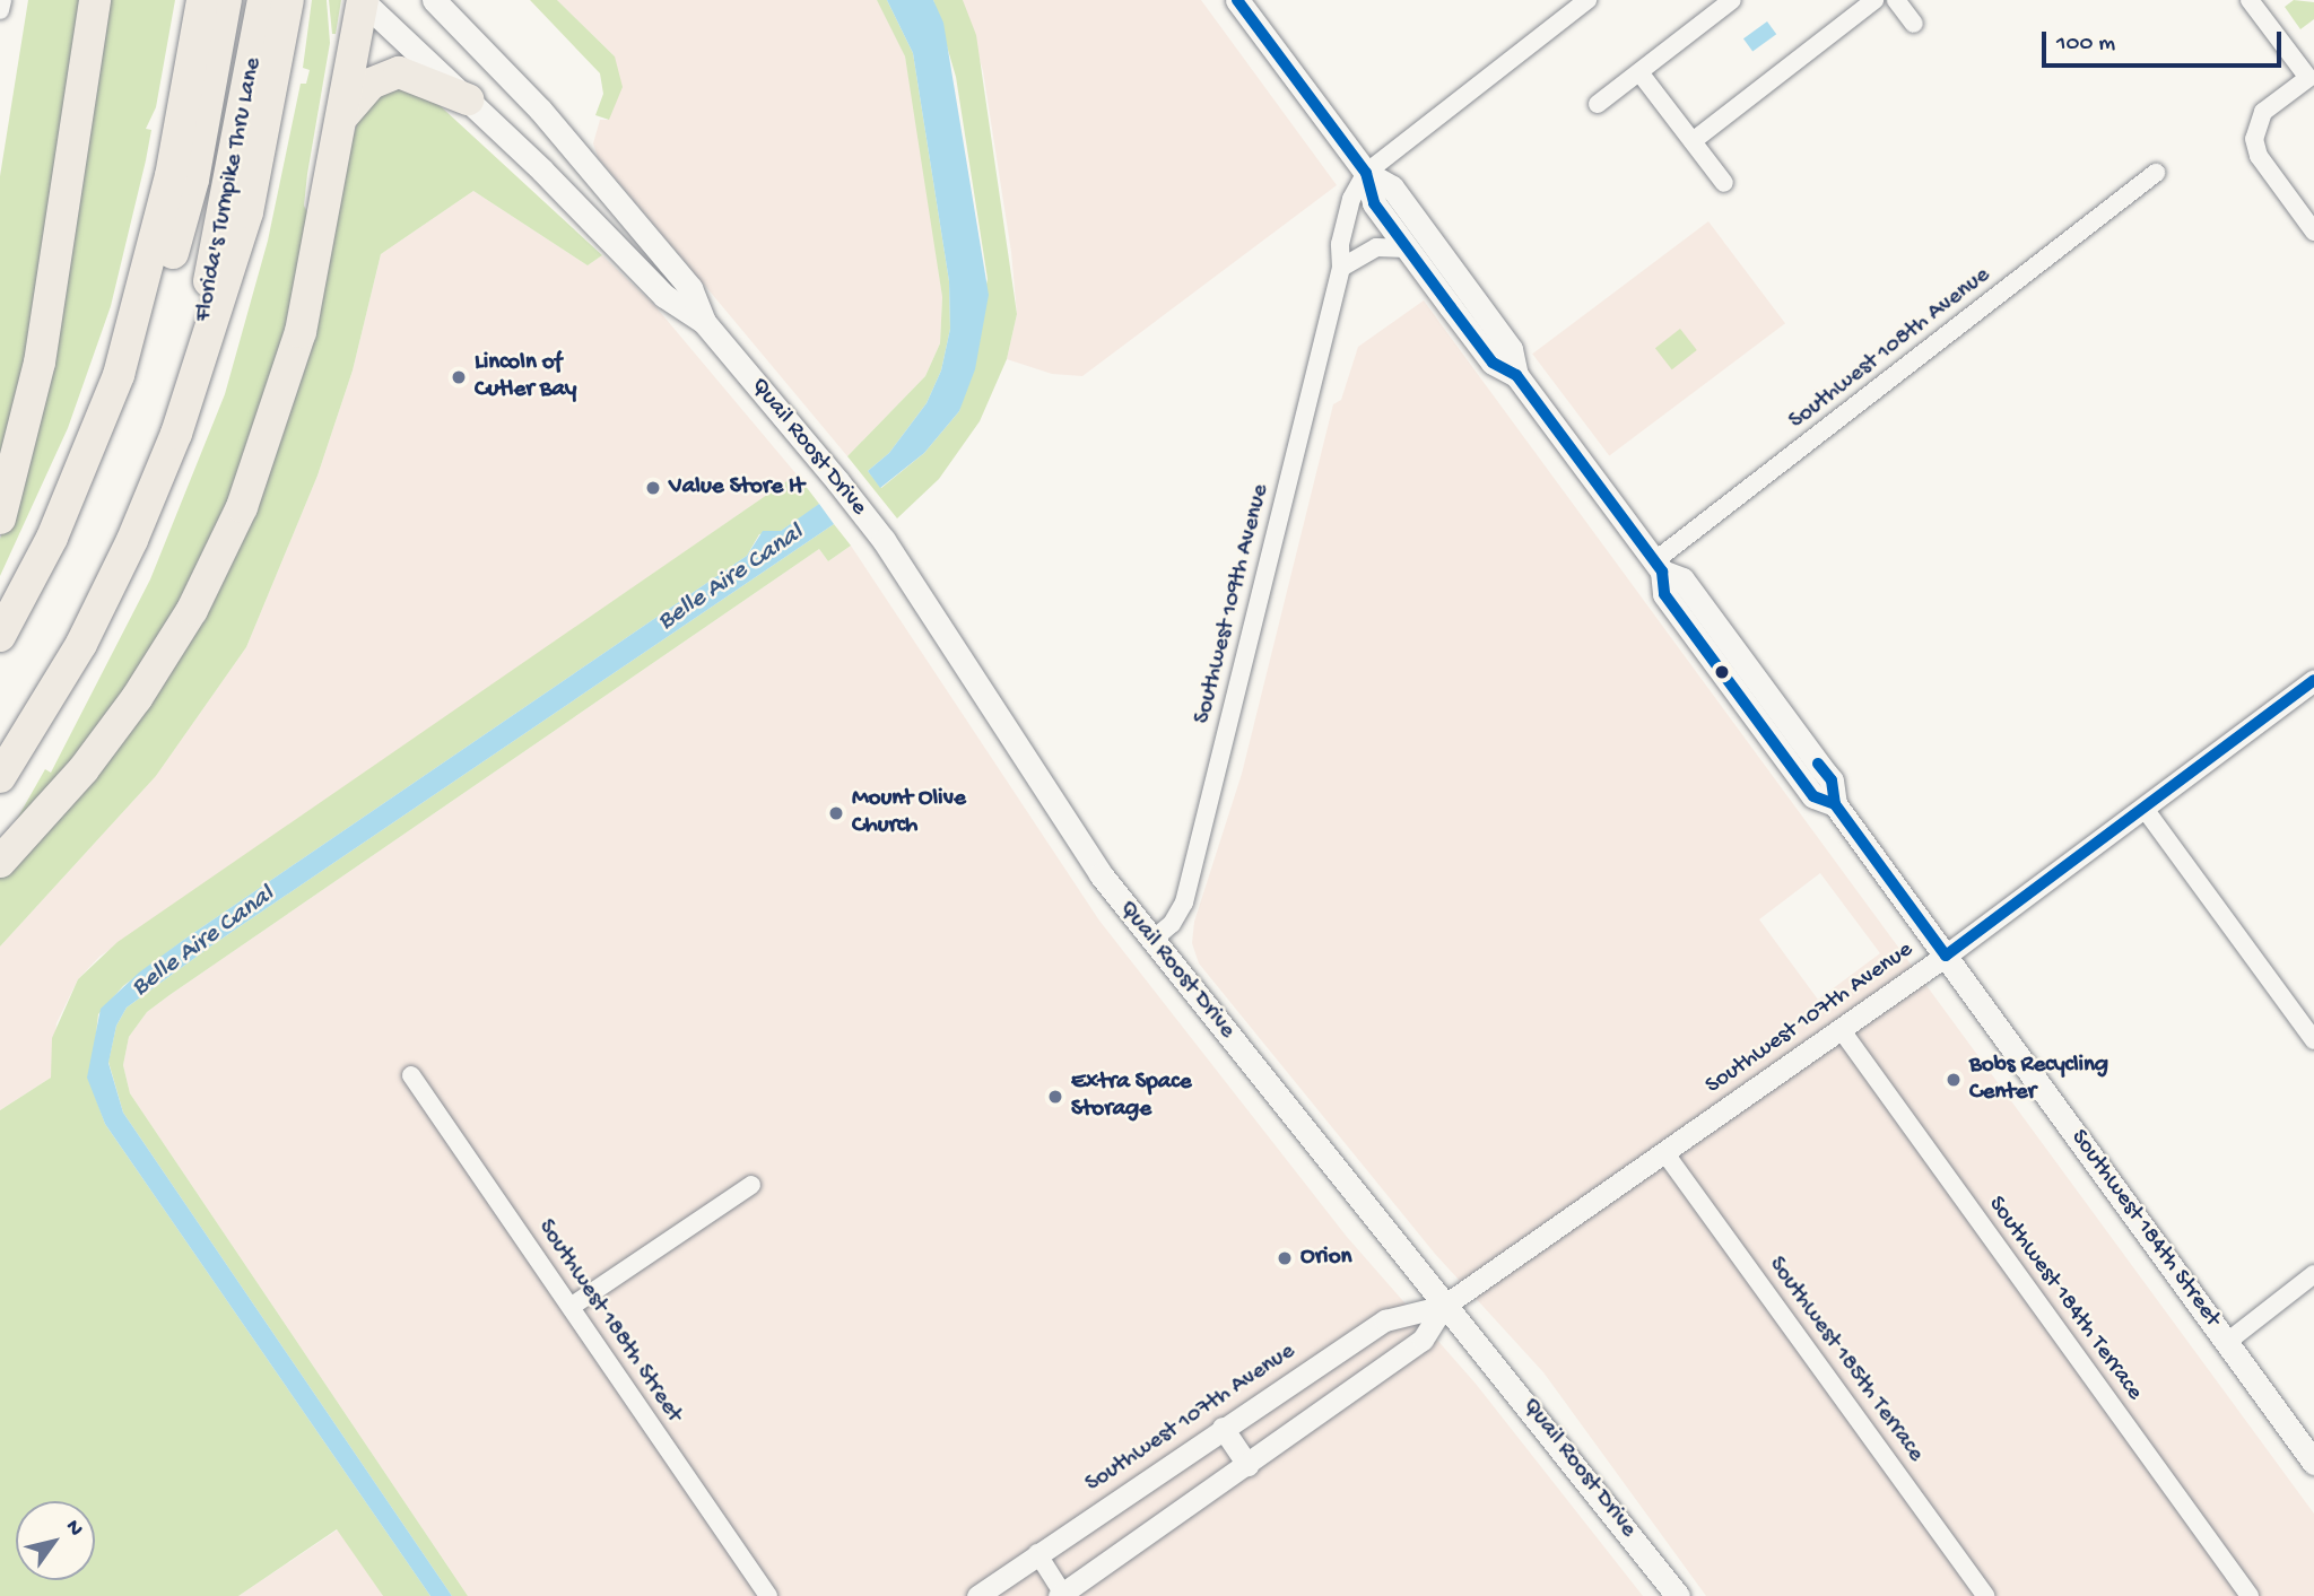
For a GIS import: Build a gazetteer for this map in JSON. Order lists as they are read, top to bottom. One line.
{"streets":{"highway":["Florida's Turnpike Thru Lane"],"main road":["Quail Roost Drive","Southwest 184th Street"],"street":["Southwest 108th Avenue","Southwest 109th Avenue","Southwest 107th Avenue","Southwest 184th Terrace","Southwest 188th Street","Southwest 185th Terrace"]},"crossings":[["Southwest 108th Avenue","Southwest 184th Street"],["Quail Roost Drive","Southwest 109th Avenue"],["Quail Roost Drive","Southwest 107th Avenue"],["Southwest 109th Avenue","Southwest 184th Street"],["Southwest 107th Avenue","Southwest 184th Street"],["Southwest 107th Avenue","Southwest 184th Terrace"],["Southwest 107th Avenue","Southwest 185th Terrace"]],"water":["Belle Aire Canal"],"places":["Lincoln of Cutler Bay","Value Store It","Mount Olive Church","Bobs Recycling Center","Extra Space Storage","Orion"],"scale_bar":"100 m","north":"top right"}
